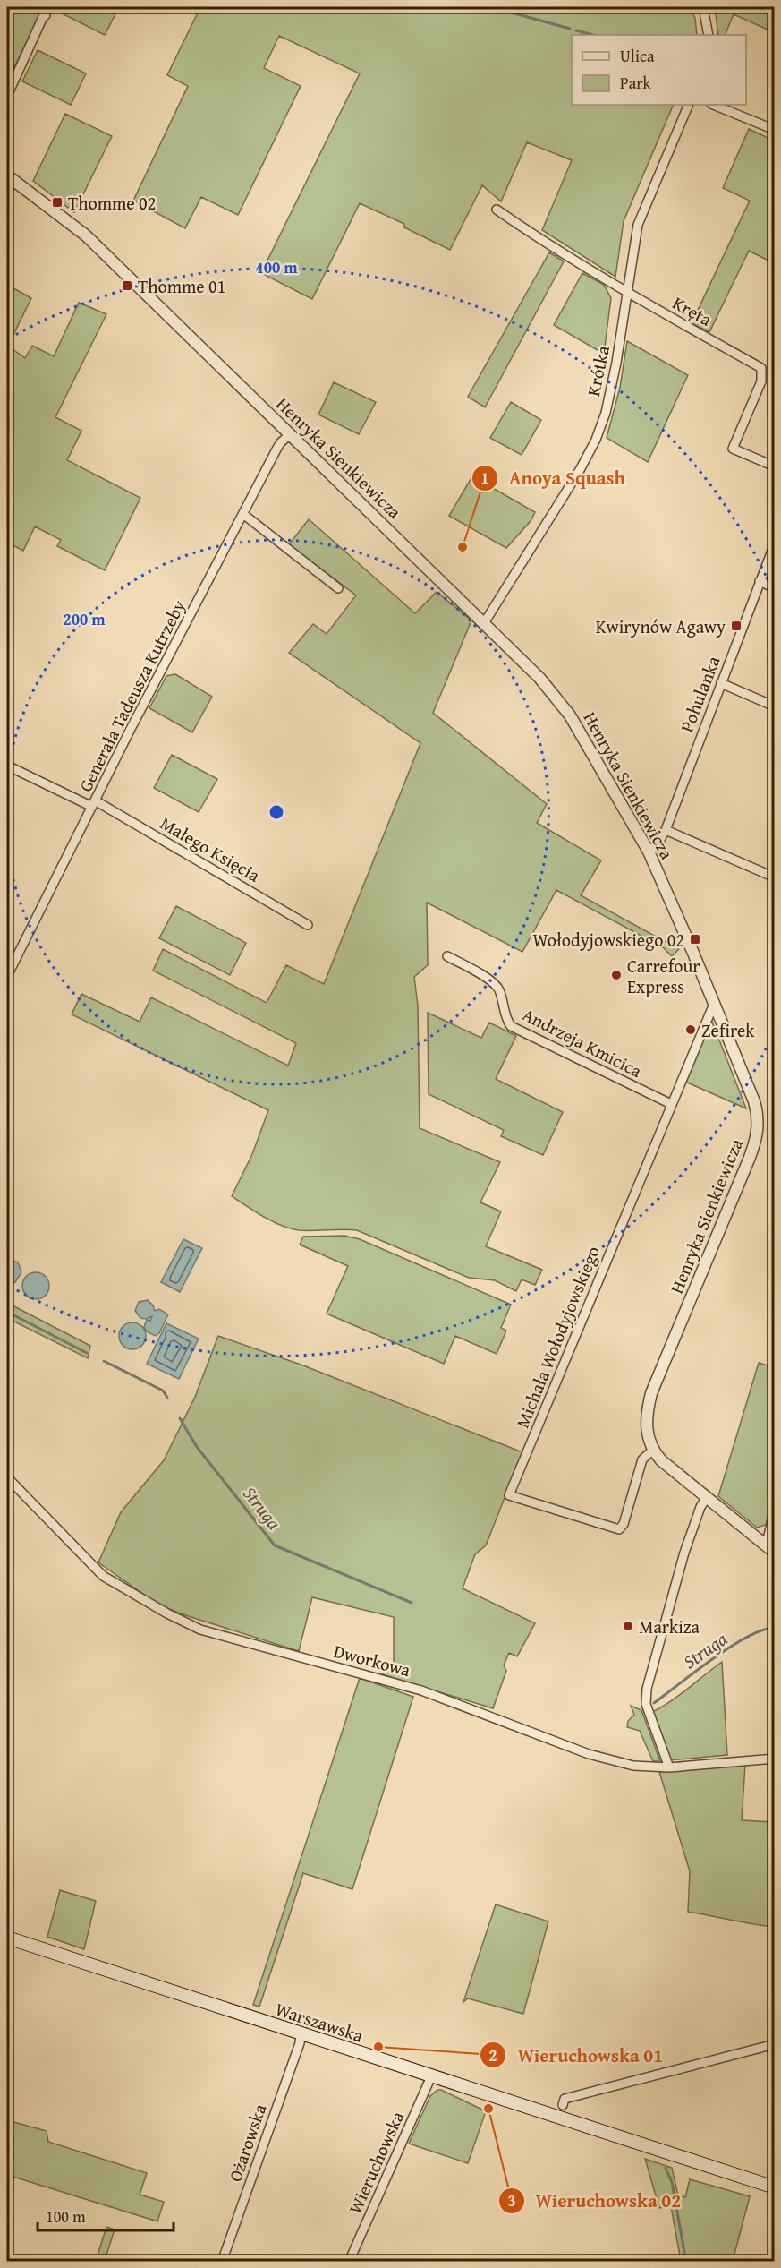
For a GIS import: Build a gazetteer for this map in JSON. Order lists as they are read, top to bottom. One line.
{"streets":{"main road":["Warszawska"],"street":["Kręta","Krótka","Henryka Sienkiewicza","Pohulanka","Generała Tadeusza Kutrzeby","Małego Księcia","Andrzeja Kmicica","Michała Wołodyjowskiego","Dworkowa","Ożarowska","Wieruchowska"]},"crossings":[["Kręta","Krótka"],["Krótka","Henryka Sienkiewicza"],["Henryka Sienkiewicza","Pohulanka"],["Henryka Sienkiewicza","Generała Tadeusza Kutrzeby"],["Henryka Sienkiewicza","Michała Wołodyjowskiego"],["Generała Tadeusza Kutrzeby","Małego Księcia"],["Andrzeja Kmicica","Michała Wołodyjowskiego"],["Warszawska","Ożarowska"],["Warszawska","Wieruchowska"]],"water":["Struga"],"places":{"transit":["Thomme 02","Thomme 01","Kwirynów Agawy","Wołodyjowskiego 02"],"other":["Anoya Squash","Carrefour Express","Zefirek","Markiza","Wieruchowska 01","Wieruchowska 02"]},"legend":["Ulica","Park"],"scale_bar":"100 m","rings":["400 m","200 m"]}
